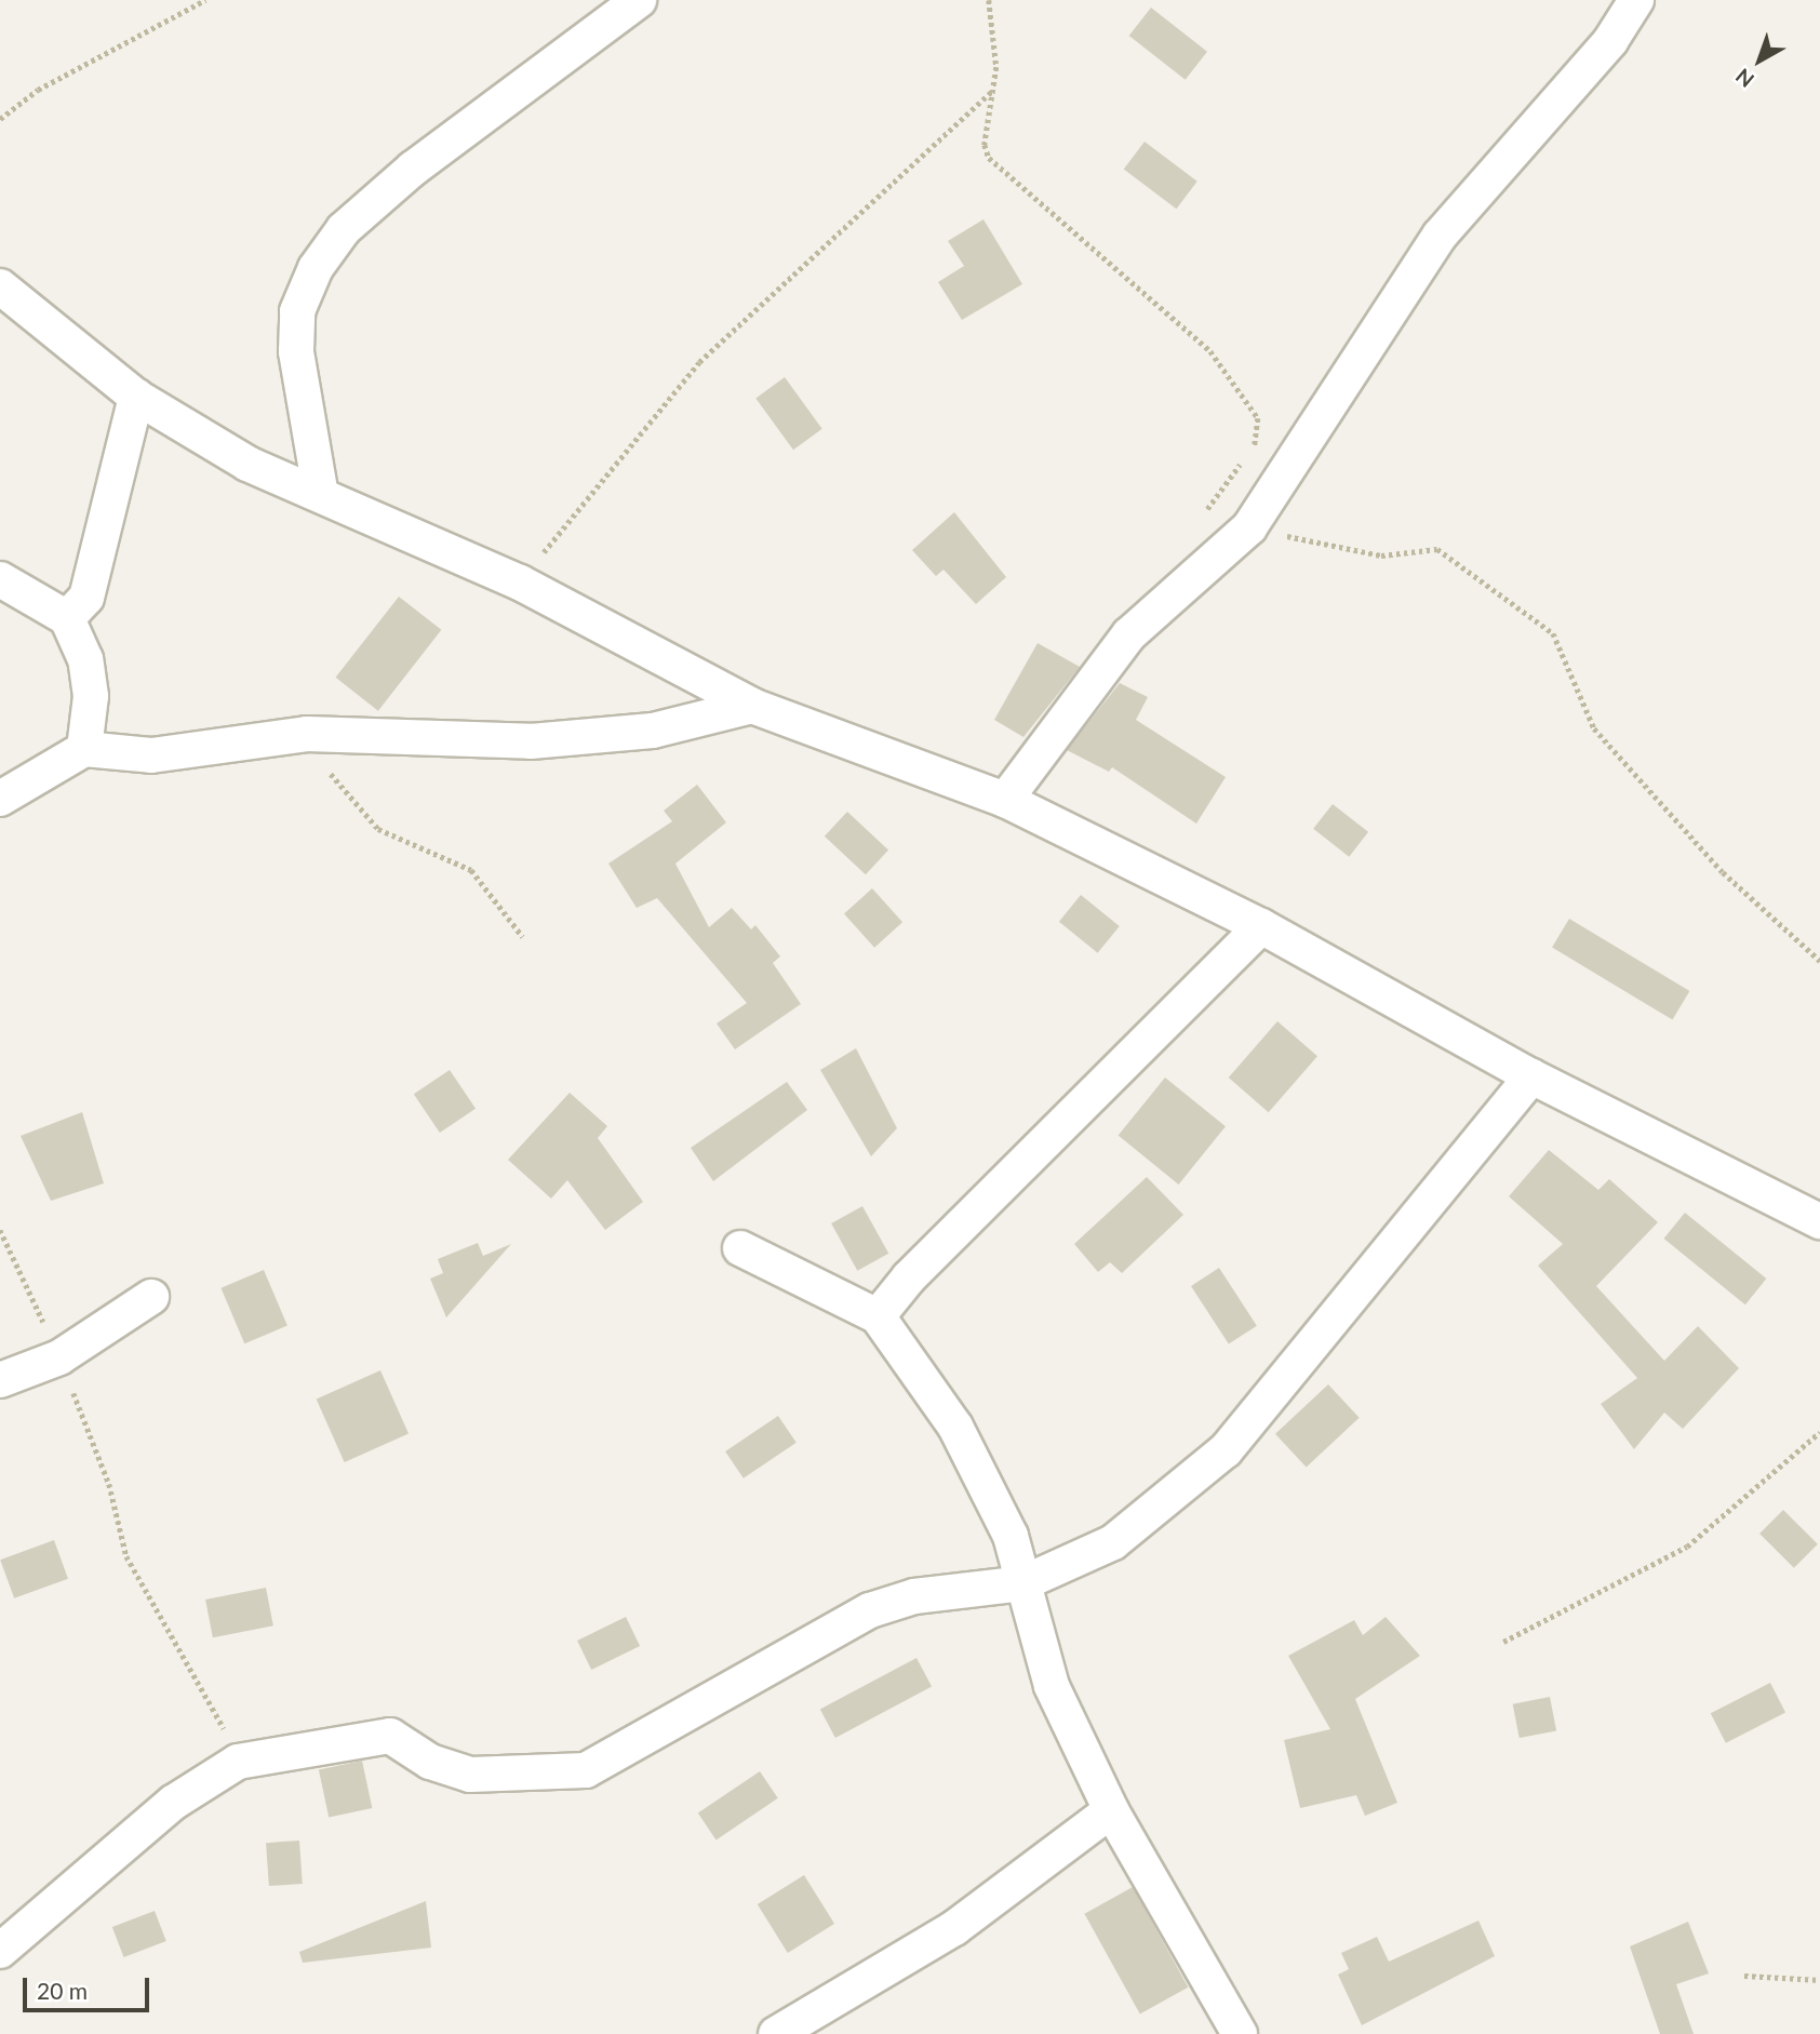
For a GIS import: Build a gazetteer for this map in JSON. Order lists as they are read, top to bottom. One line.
{"scale_bar":"20 m","north":"bottom left"}
